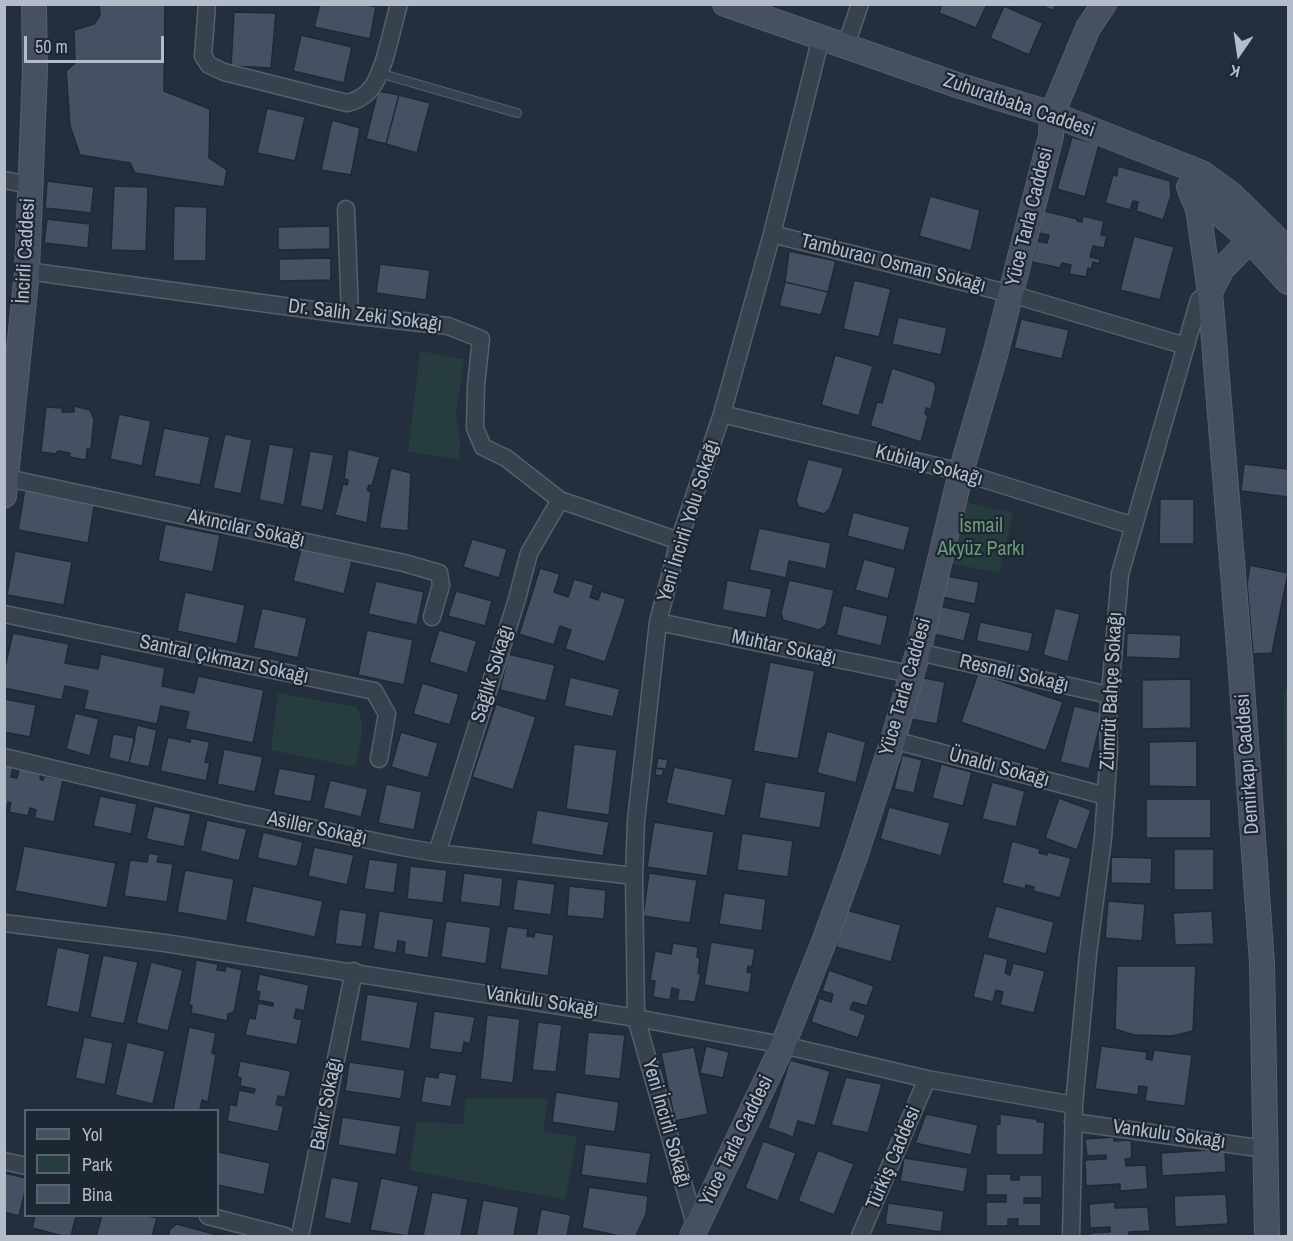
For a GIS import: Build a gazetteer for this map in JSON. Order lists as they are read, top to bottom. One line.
{"streets":{"street":["Zuhuratbaba Caddesi","Yüce Tarla Caddesi","İncirli Caddesi","Tamburacı Osman Sokağı","Dr. Salih Zeki Sokağı","Kubilay Sokağı","Yeni İncirli Yolu Sokağı","Akıncılar Sokağı","Muhtar Sokağı","Santral Çıkmazı Sokağı","Sağlık Sokağı","Resneli Sokağı","Zümrüt Bahçe Sokağı","Demirkapı Caddesi","Ünaldı Sokağı","Asiller Sokağı","Vankulu Sokağı","Bakır Sokağı","Yeni İncirli Sokağı","Türkiş Caddesi"]},"crossings":[["Zuhuratbaba Caddesi","Yüce Tarla Caddesi"],["Zuhuratbaba Caddesi","Yeni İncirli Yolu Sokağı"],["Yüce Tarla Caddesi","Tamburacı Osman Sokağı"],["Yüce Tarla Caddesi","Kubilay Sokağı"],["Yüce Tarla Caddesi","Muhtar Sokağı"],["Yüce Tarla Caddesi","Resneli Sokağı"],["Yüce Tarla Caddesi","Ünaldı Sokağı"],["Yüce Tarla Caddesi","Vankulu Sokağı"],["Yüce Tarla Caddesi","Yeni İncirli Sokağı"],["İncirli Caddesi","Dr. Salih Zeki Sokağı"],["İncirli Caddesi","Akıncılar Sokağı"],["Tamburacı Osman Sokağı","Yeni İncirli Yolu Sokağı"],["Tamburacı Osman Sokağı","Zümrüt Bahçe Sokağı"],["Dr. Salih Zeki Sokağı","Yeni İncirli Yolu Sokağı"],["Dr. Salih Zeki Sokağı","Sağlık Sokağı"],["Kubilay Sokağı","Yeni İncirli Yolu Sokağı"],["Kubilay Sokağı","Zümrüt Bahçe Sokağı"],["Yeni İncirli Yolu Sokağı","Muhtar Sokağı"],["Yeni İncirli Yolu Sokağı","Asiller Sokağı"],["Yeni İncirli Yolu Sokağı","Vankulu Sokağı"],["Yeni İncirli Yolu Sokağı","Yeni İncirli Sokağı"],["Muhtar Sokağı","Resneli Sokağı"],["Sağlık Sokağı","Asiller Sokağı"],["Resneli Sokağı","Zümrüt Bahçe Sokağı"],["Zümrüt Bahçe Sokağı","Demirkapı Caddesi"],["Zümrüt Bahçe Sokağı","Ünaldı Sokağı"],["Zümrüt Bahçe Sokağı","Vankulu Sokağı"],["Demirkapı Caddesi","Vankulu Sokağı"],["Vankulu Sokağı","Bakır Sokağı"],["Vankulu Sokağı","Yeni İncirli Sokağı"],["Vankulu Sokağı","Türkiş Caddesi"]],"parks":["İsmail Akyüz Parkı"],"legend":["Yol","Park","Bina"],"scale_bar":"50 m","north":"bottom"}
